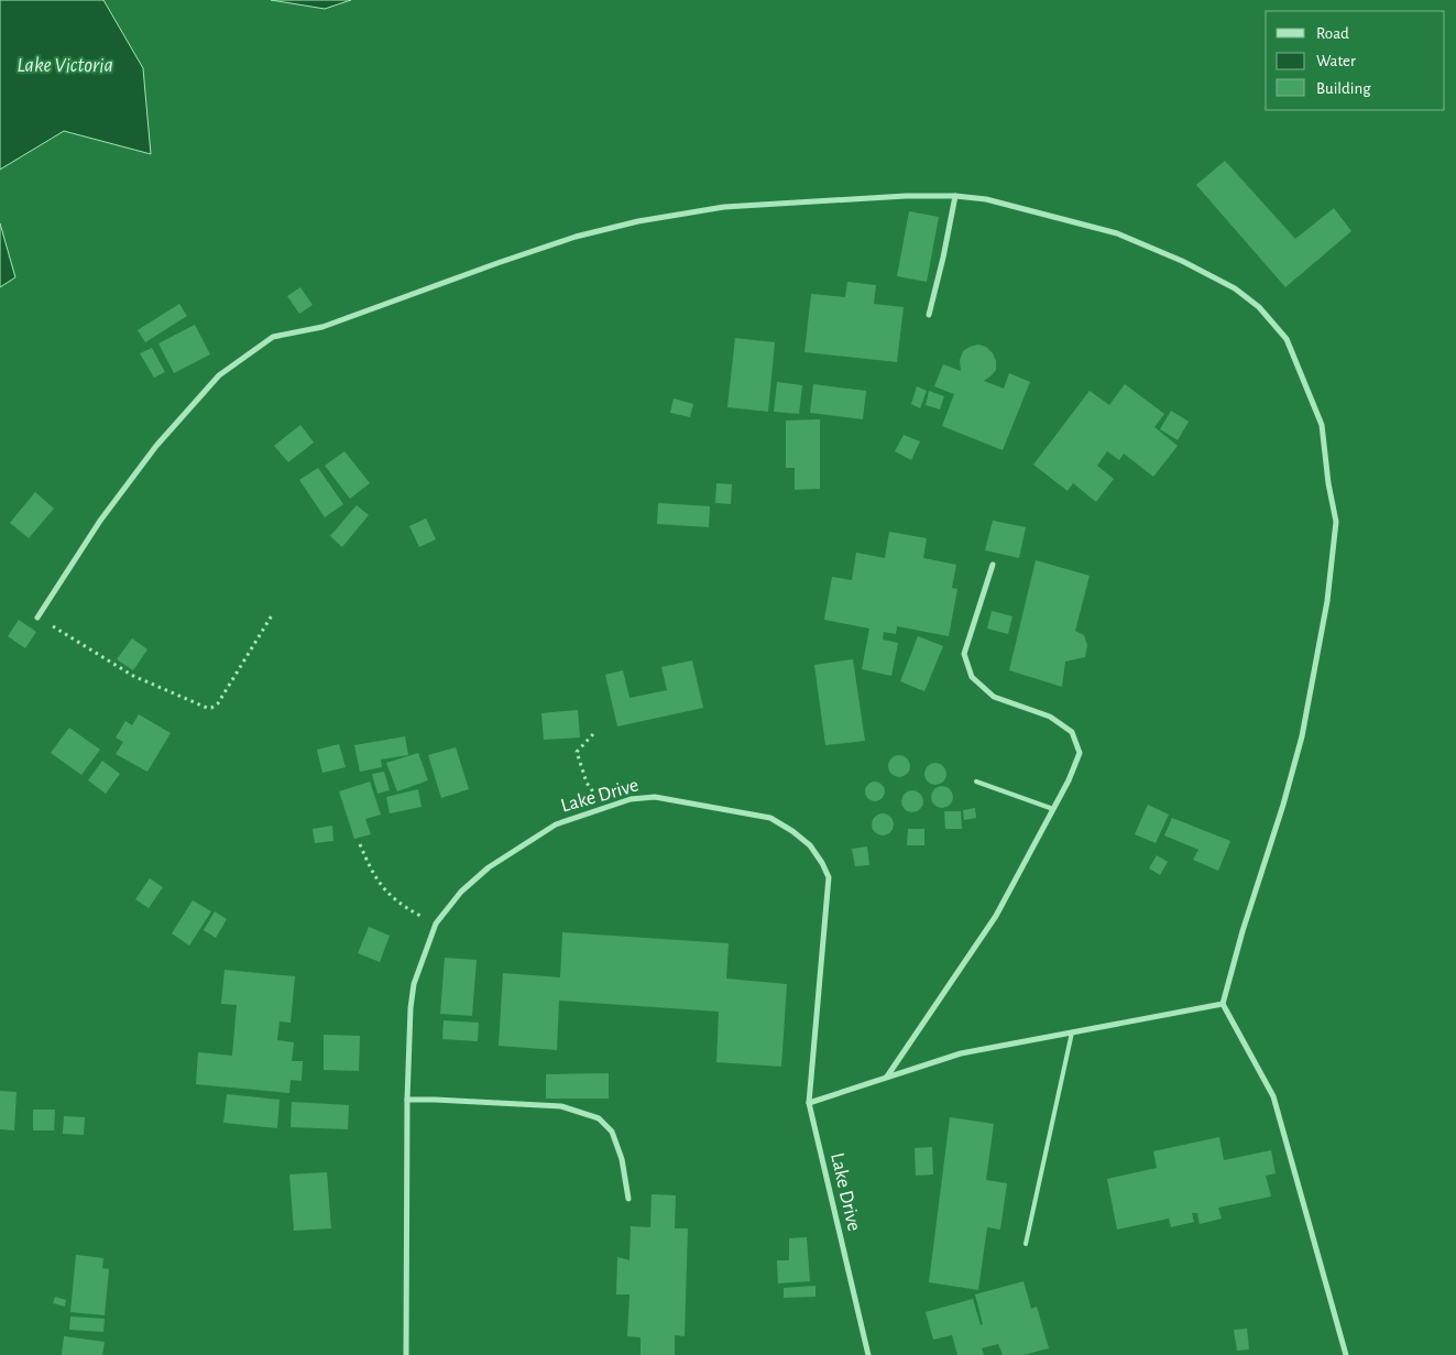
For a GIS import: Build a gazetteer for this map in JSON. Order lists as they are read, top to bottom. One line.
{"streets":{"street":["Lake Drive"]},"water":["Lake Victoria"],"legend":["Road","Water","Building"]}
